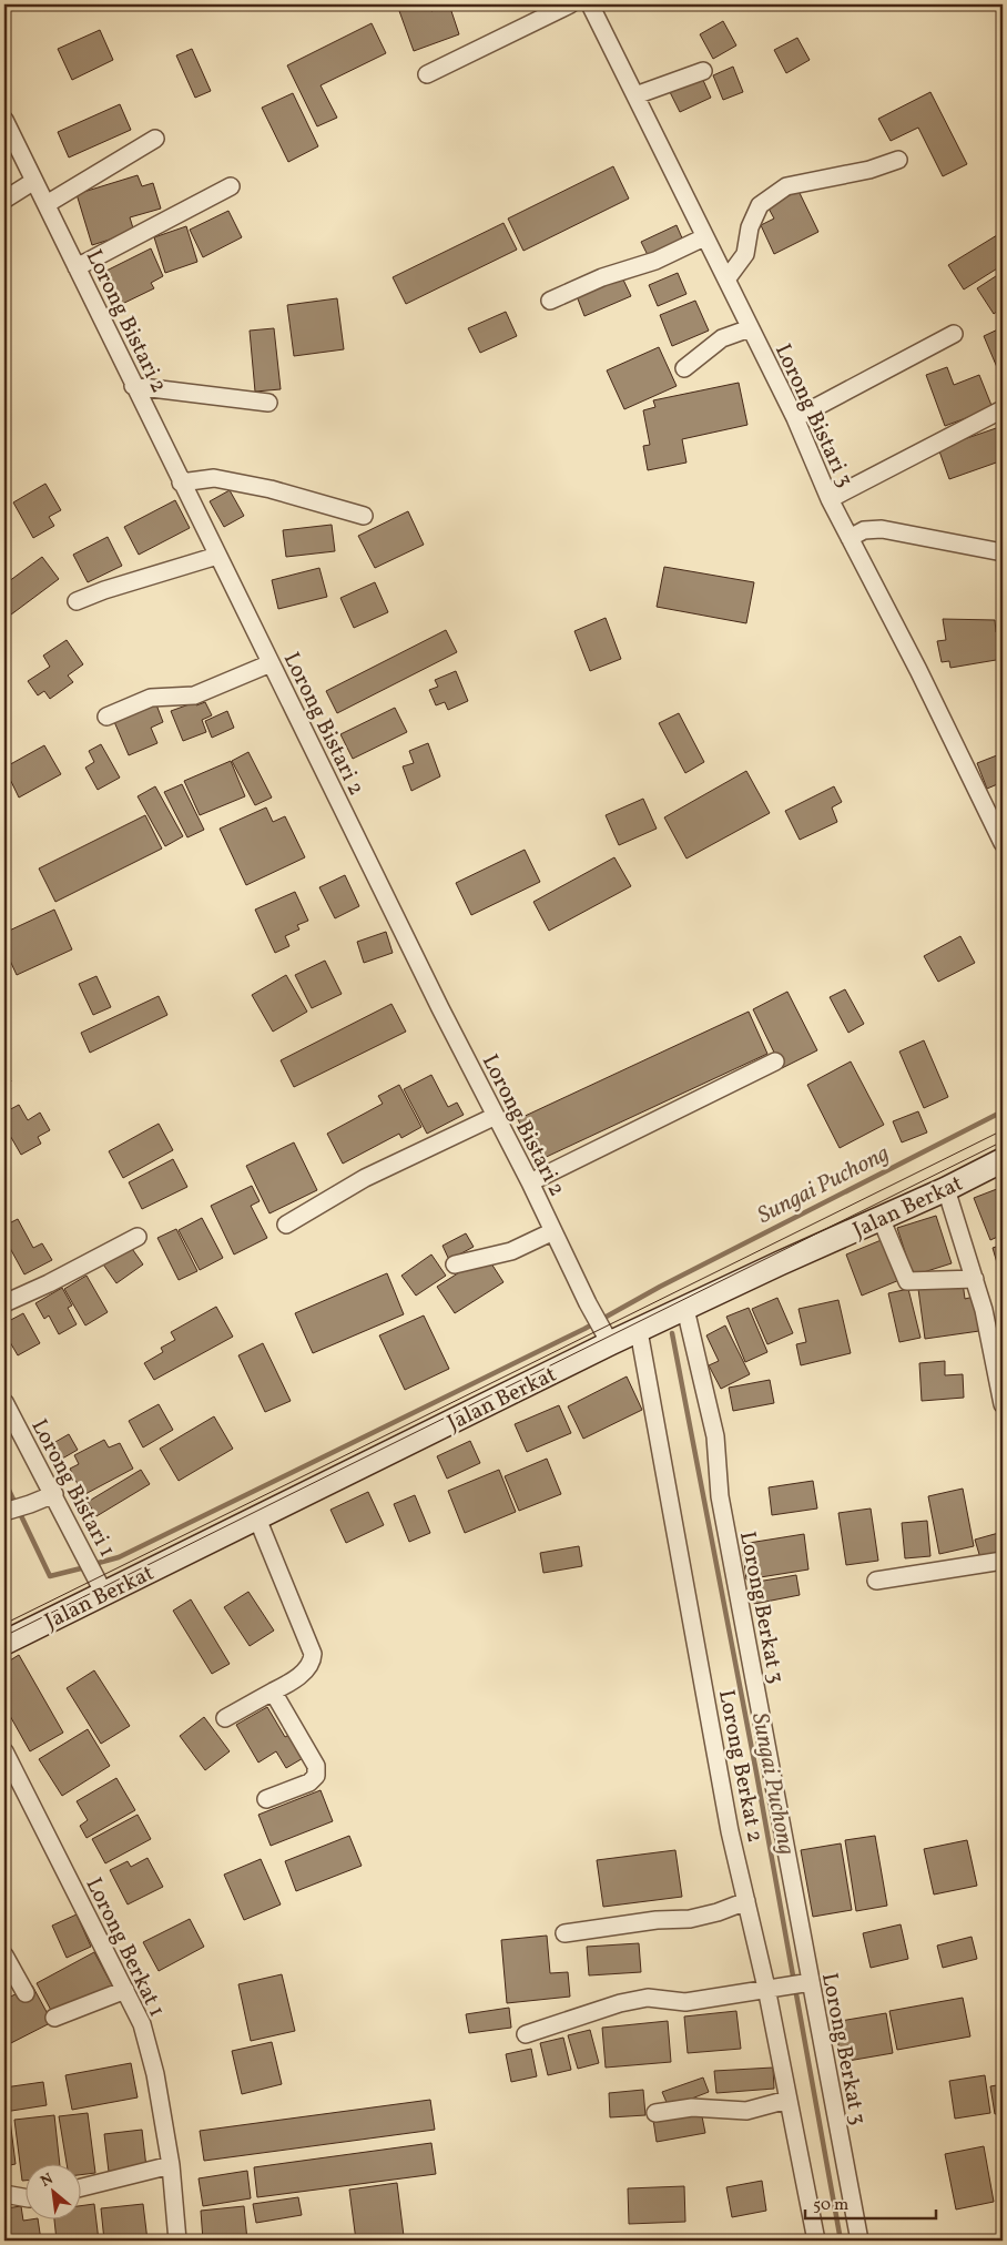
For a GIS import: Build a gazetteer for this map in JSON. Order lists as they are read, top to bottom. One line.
{"streets":{"street":["Lorong Bistari 2","Lorong Bistari 3","Jalan Berkat","Lorong Bistari 1","Lorong Berkat 3","Lorong Berkat 2","Lorong Berkat 1"]},"crossings":[["Lorong Bistari 2","Jalan Berkat"],["Jalan Berkat","Lorong Bistari 1"],["Jalan Berkat","Lorong Berkat 3"],["Jalan Berkat","Lorong Berkat 2"]],"water":["Sungai Puchong"],"scale_bar":"50 m","north":"top left"}
